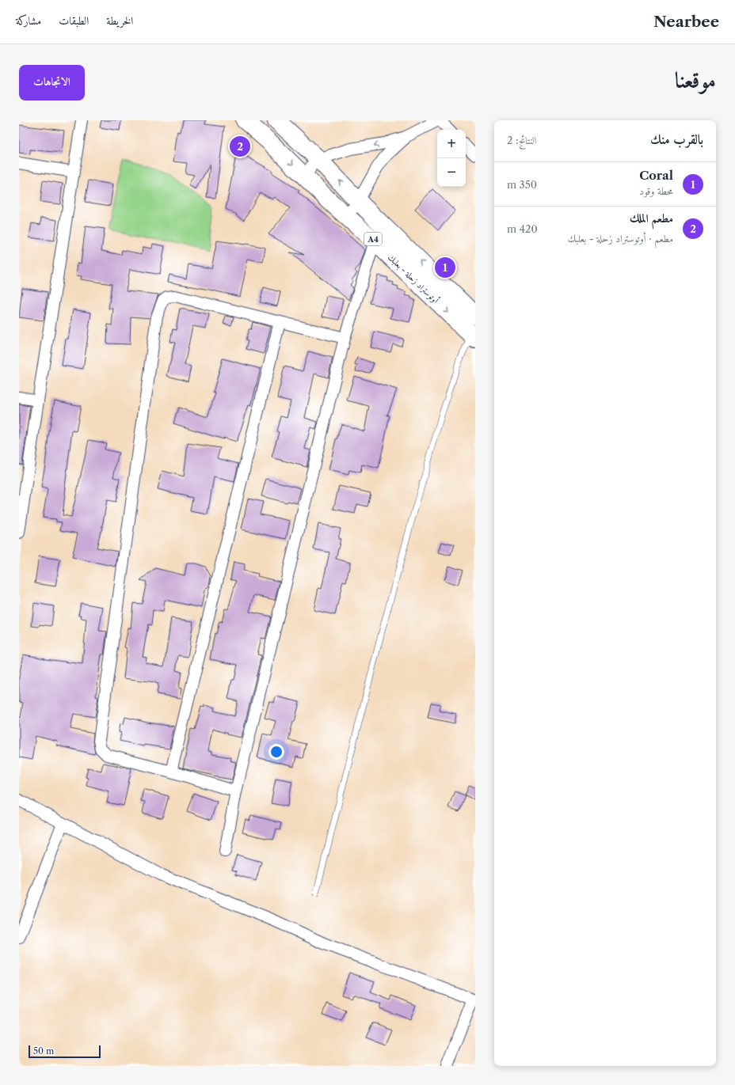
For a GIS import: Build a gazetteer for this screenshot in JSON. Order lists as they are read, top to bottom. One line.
{"streets":{"highway":["A4","أوتوستراد زحلة - بعلبك"]},"scale_bar":"50 m","page":{"header":"Nearbee","nav":["الخريطة","الطبقات","مشاركة"],"title":"موقعنا","buttons":"الاتجاهات","heading":["بالقرب منك","النتائج: 2"],"map_buttons":["+","−"],"pins":["2","1"],"list":[{"mark":"1","name":"Coral","note":"محطة وقود","value":"350 m"},{"mark":"2","name":"مطعم الملك","note":"مطعم · أوتوستراد زحلة - بعلبك","value":"420 m"}],"scale":"50 m"}}
